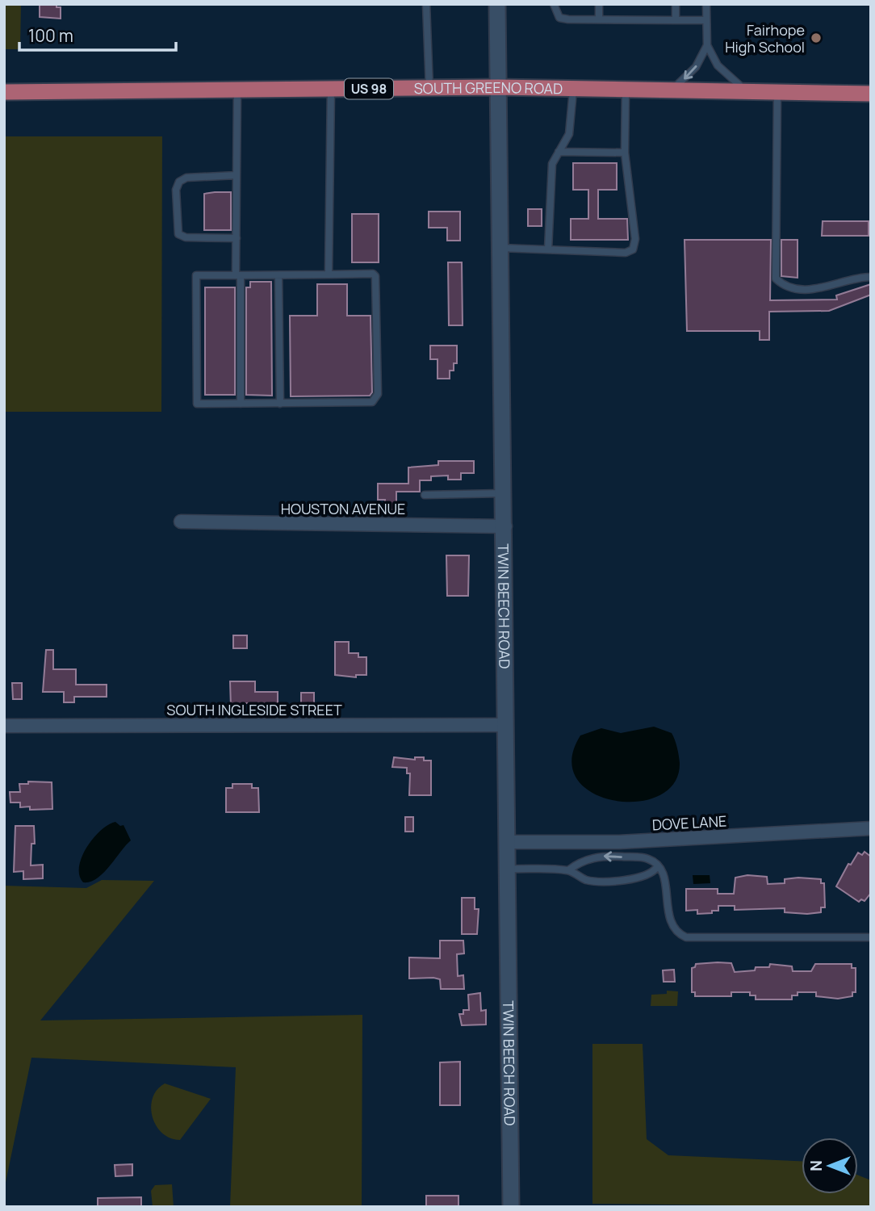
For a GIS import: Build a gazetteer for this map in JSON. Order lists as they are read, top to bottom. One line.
{"streets":{"main road":["SOUTH GREENO ROAD","US 98"],"street":["HOUSTON AVENUE","TWIN BEECH ROAD","SOUTH INGLESIDE STREET","DOVE LANE"]},"crossings":[["SOUTH GREENO ROAD","TWIN BEECH ROAD"],["HOUSTON AVENUE","TWIN BEECH ROAD"],["TWIN BEECH ROAD","SOUTH INGLESIDE STREET"],["TWIN BEECH ROAD","DOVE LANE"]],"places":["Fairhope High School"],"scale_bar":"100 m","north":"left"}
